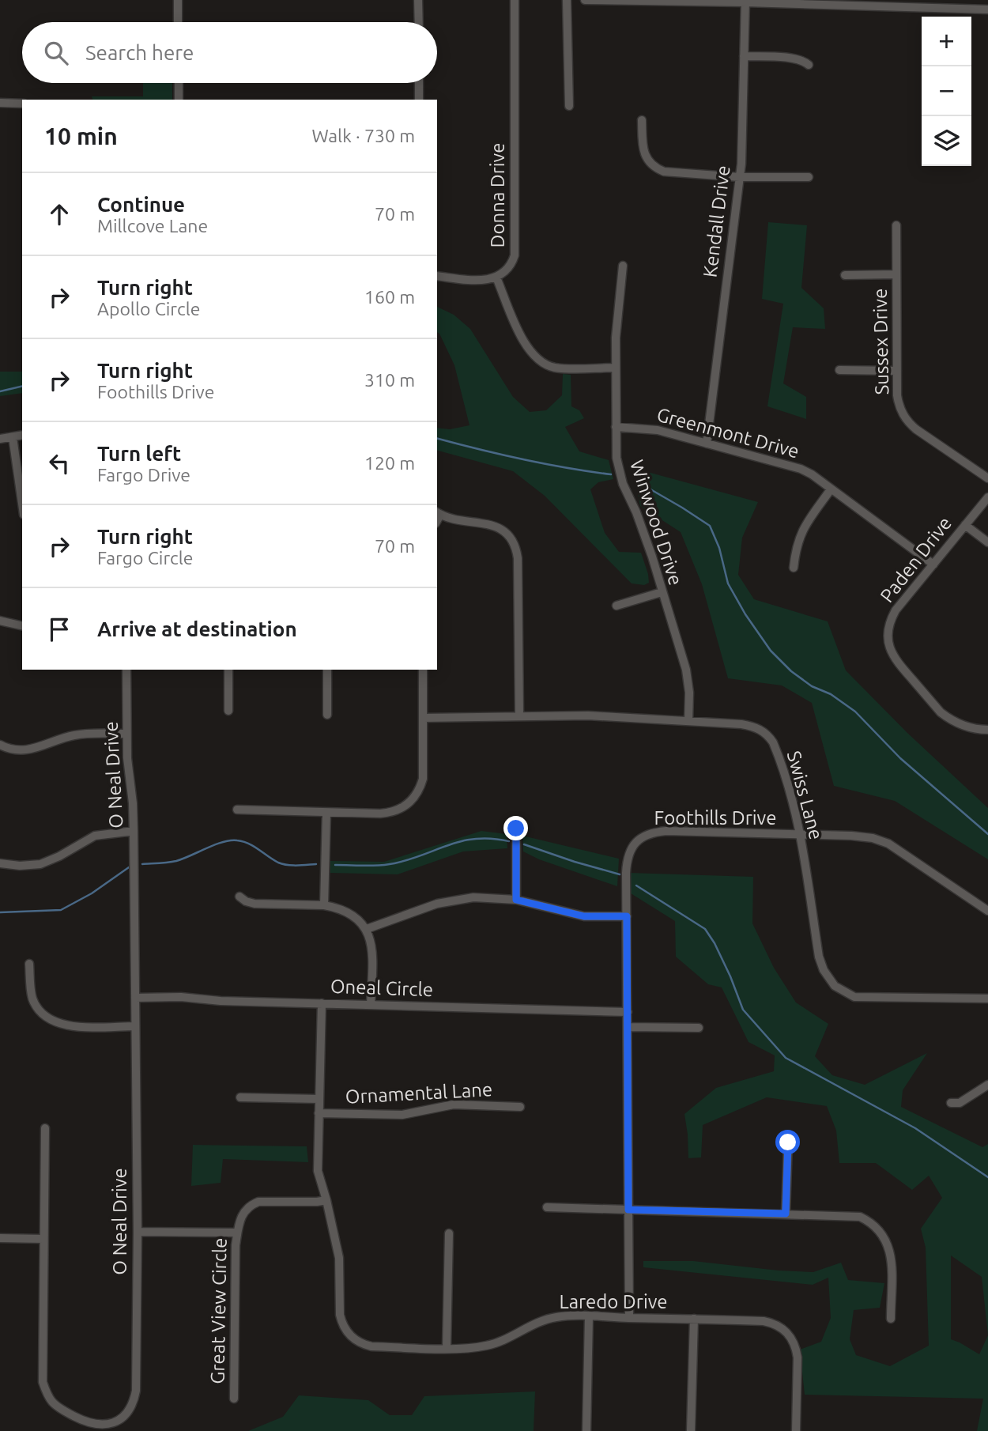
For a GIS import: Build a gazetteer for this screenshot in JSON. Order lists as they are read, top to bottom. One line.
{"streets":{"street":["Donna Drive","Kendall Drive","Sussex Drive","Greenmont Drive","Winwood Drive","Paden Drive","O Neal Drive","Swiss Lane","Foothills Drive","Oneal Circle","Ornamental Lane","Laredo Drive","Great View Circle"]},"crossings":[["Kendall Drive","Greenmont Drive"],["Greenmont Drive","Winwood Drive"],["Greenmont Drive","Paden Drive"],["Winwood Drive","Swiss Lane"],["O Neal Drive","Oneal Circle"],["Swiss Lane","Foothills Drive"],["Foothills Drive","Oneal Circle"],["Foothills Drive","Laredo Drive"],["Oneal Circle","Laredo Drive"],["Ornamental Lane","Laredo Drive"],["Laredo Drive","Great View Circle"]],"page":{"map_buttons":["+","−"],"search":"Search here","heading":["10 min","Walk · 730 m"],"list":[["Continue","Millcove Lane","70 m"],["Turn right","Apollo Circle","160 m"],["Turn right","Foothills Drive","310 m"],["Turn left","Fargo Drive","120 m"],["Turn right","Fargo Circle","70 m"],"Arrive at destination"]}}
